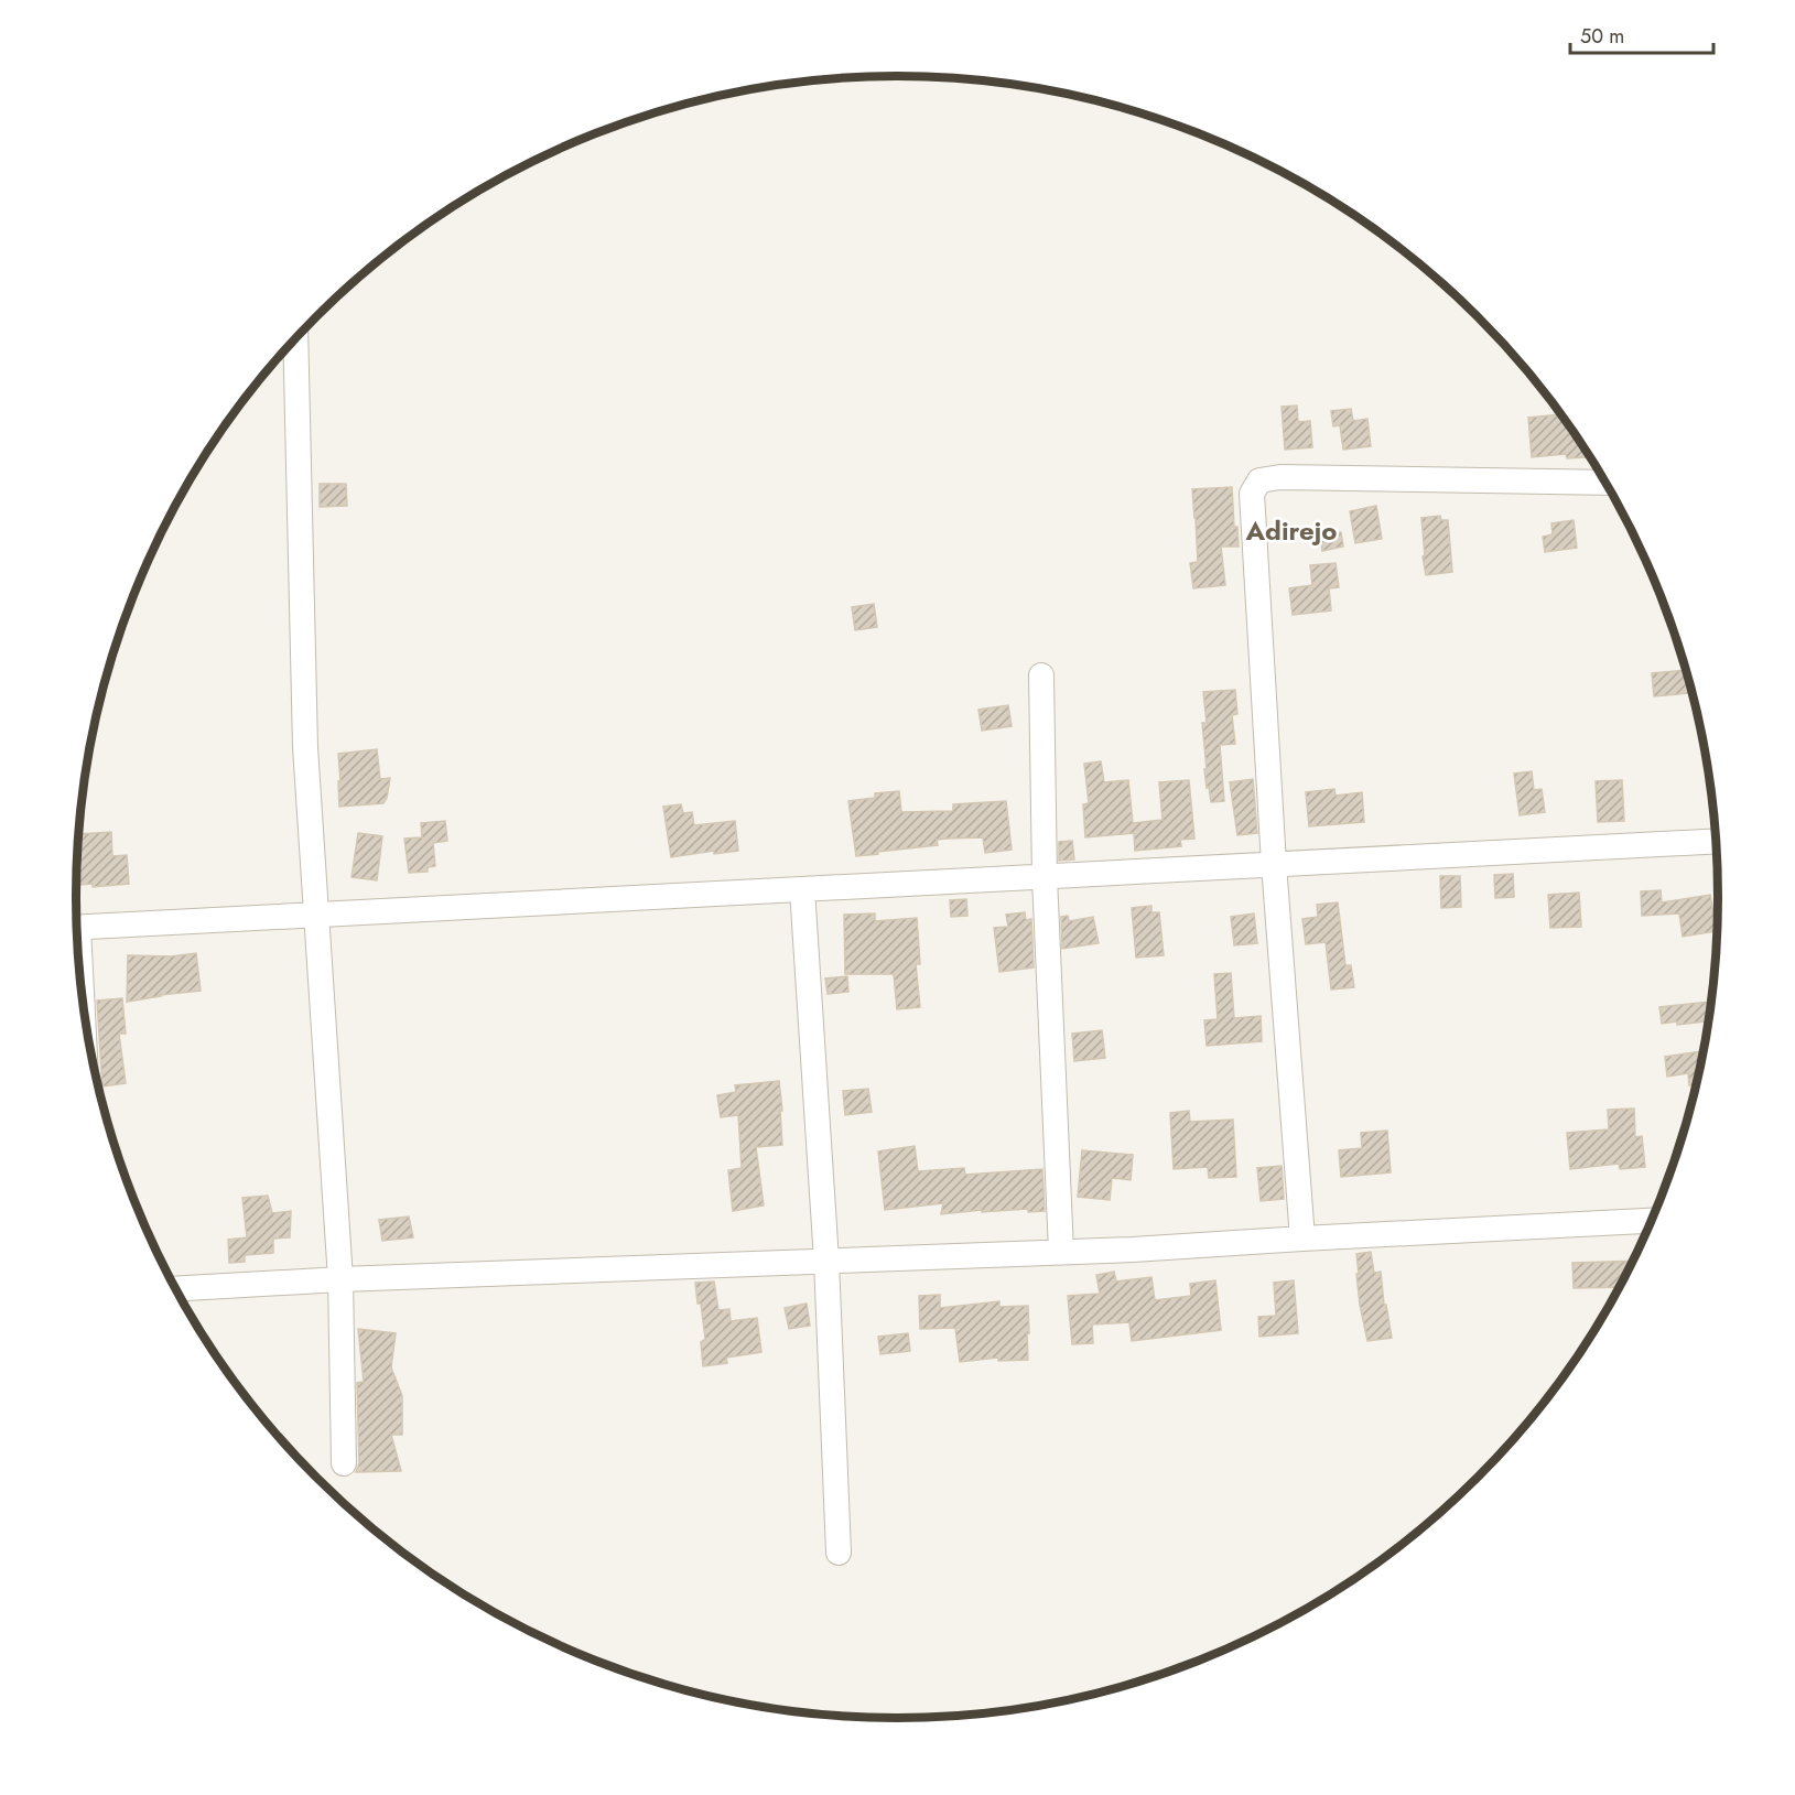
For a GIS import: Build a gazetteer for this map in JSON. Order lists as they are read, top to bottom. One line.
{"districts":["Adirejo"],"scale_bar":"50 m"}
